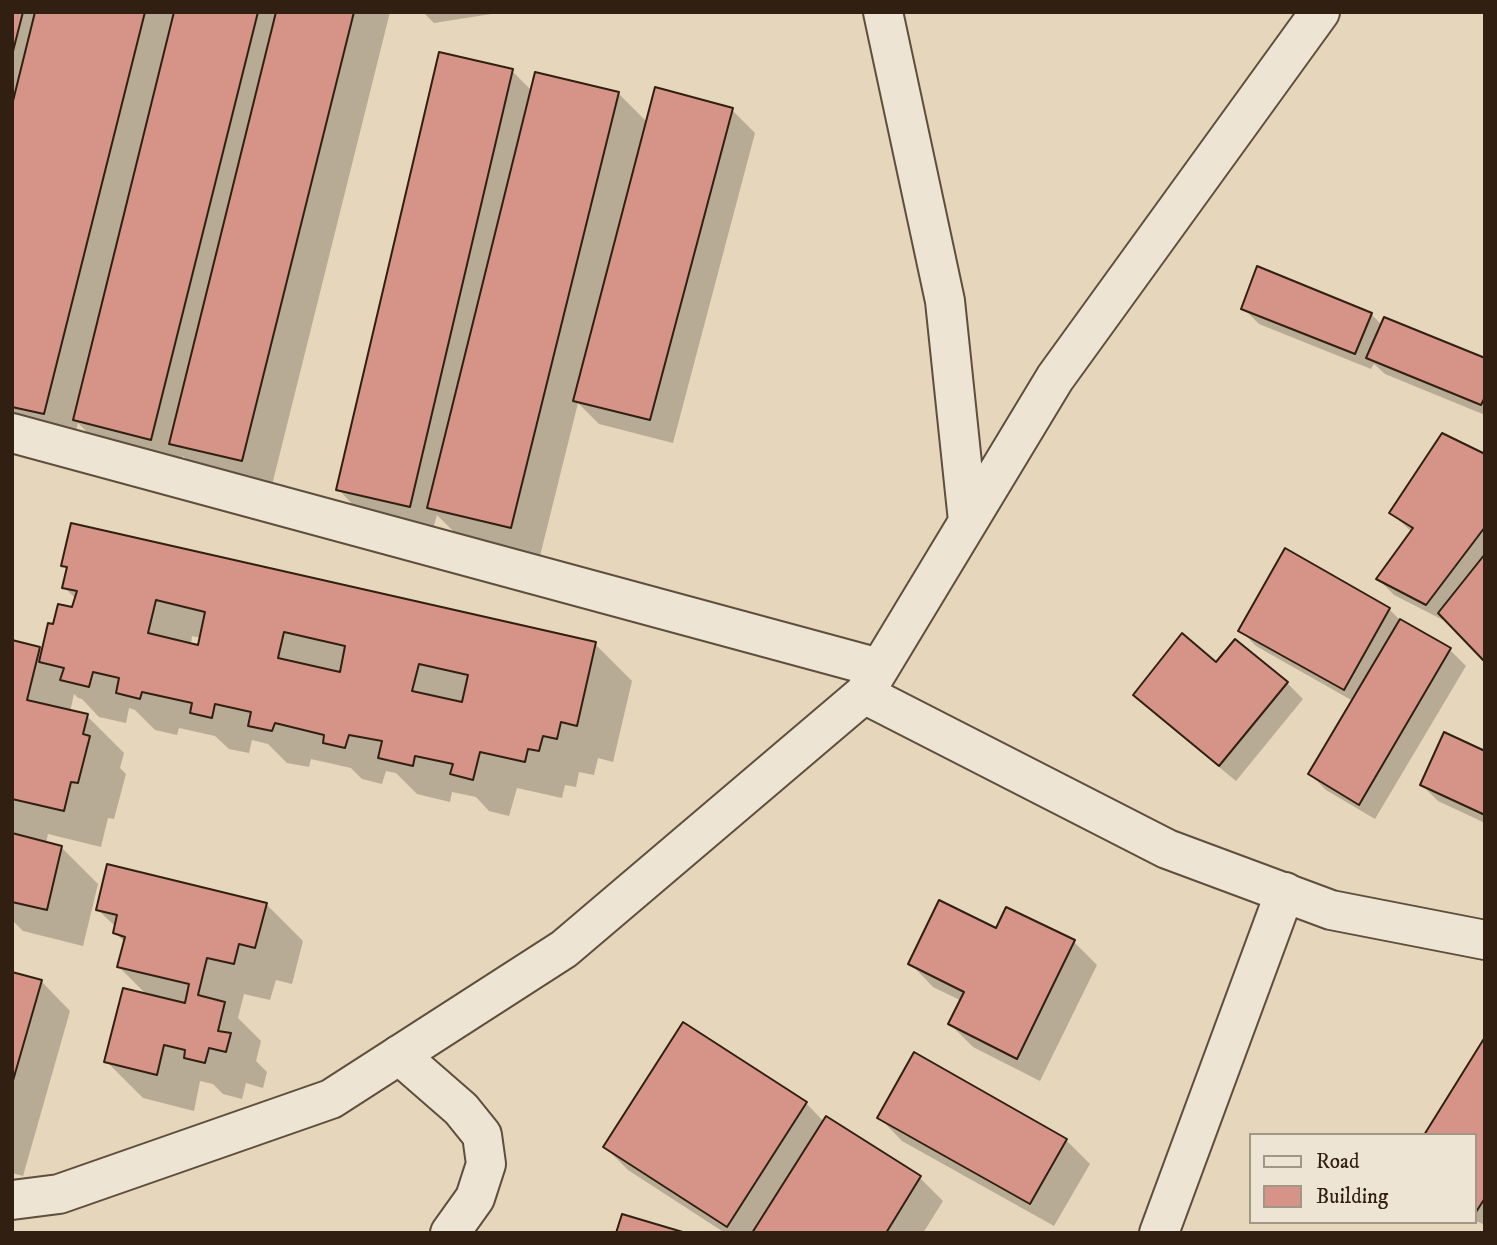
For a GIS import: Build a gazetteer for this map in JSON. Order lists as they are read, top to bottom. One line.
{"legend":["Road","Building"]}
